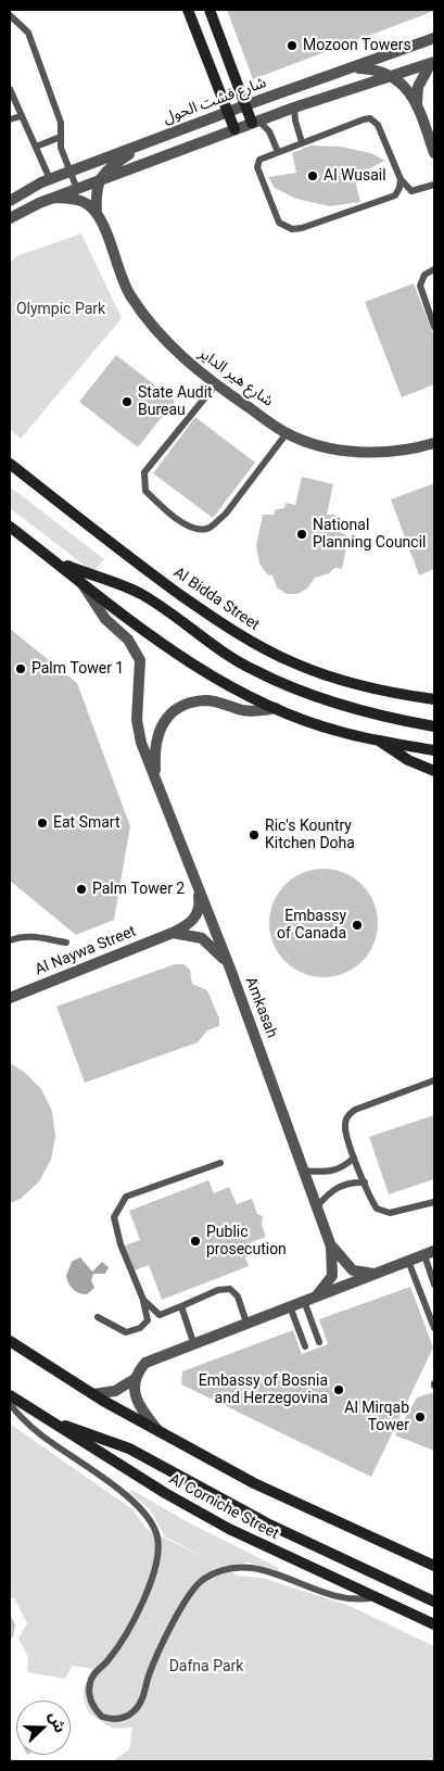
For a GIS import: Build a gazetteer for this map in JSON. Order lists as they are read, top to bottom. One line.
{"streets":{"main road":["Al Bidda Street","Al Corniche Street"],"street":["شارع فشت الحول","شارع هير الداير","Al Naywa Street","Amkasah"]},"crossings":[["Al Naywa Street","Amkasah"]],"parks":["Olympic Park","Dafna Park"],"places":["Mozoon Towers","Al Wusail","State Audit Bureau","National Planning Council","Palm Tower 1","Eat Smart","Ric's Kountry Kitchen Doha","Palm Tower 2","Embassy of Canada","Public prosecution","Embassy of Bosnia and Herzegovina","Al Mirqab Tower"],"north":"right"}
